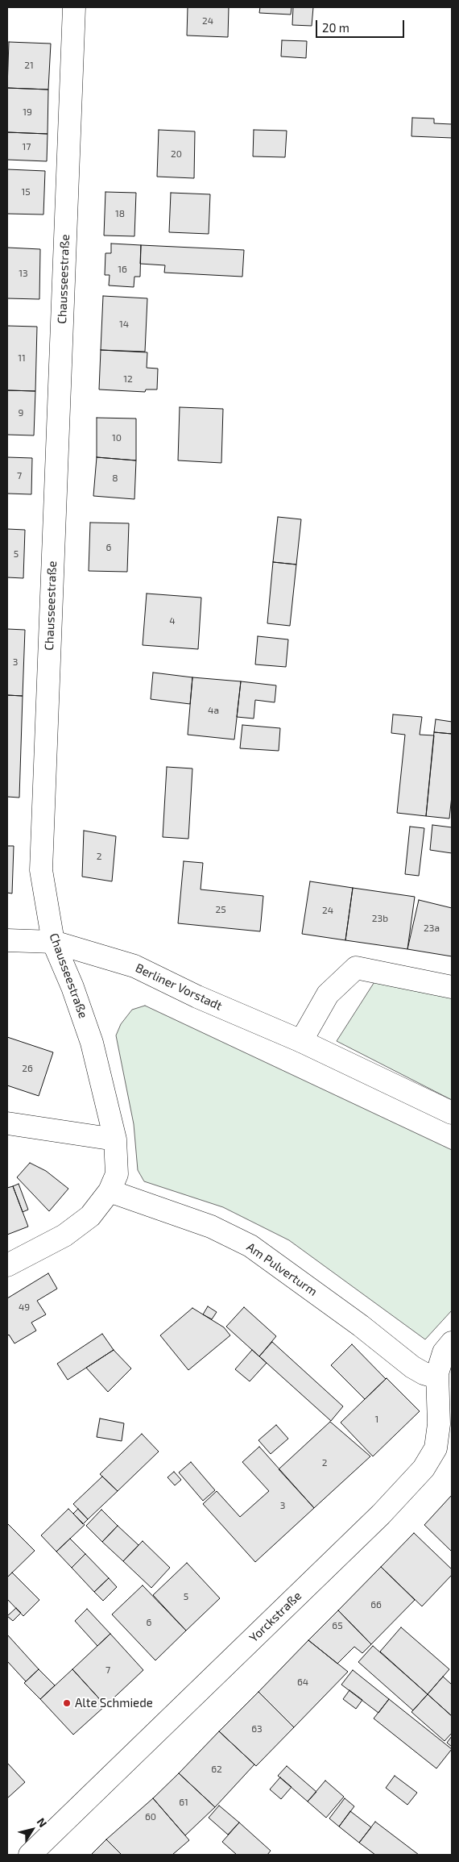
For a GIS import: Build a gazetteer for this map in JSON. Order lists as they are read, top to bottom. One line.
{"streets":{"street":["Chausseestraße","Berliner Vorstadt","Am Pulverturm","Yorckstraße"]},"crossings":[["Chausseestraße","Berliner Vorstadt"],["Chausseestraße","Am Pulverturm"],["Am Pulverturm","Yorckstraße"]],"places":["Alte Schmiede"],"house_numbers":["24","21","19","17","20","15","18","16","13","14","11","12","9","10","7","8","6","5","4","3","4a","2","25","24","23b","23a","26","49","1","2","3","5","66","6","65","7","64","63","62","61","60"],"scale_bar":"20 m","north":"top right"}
